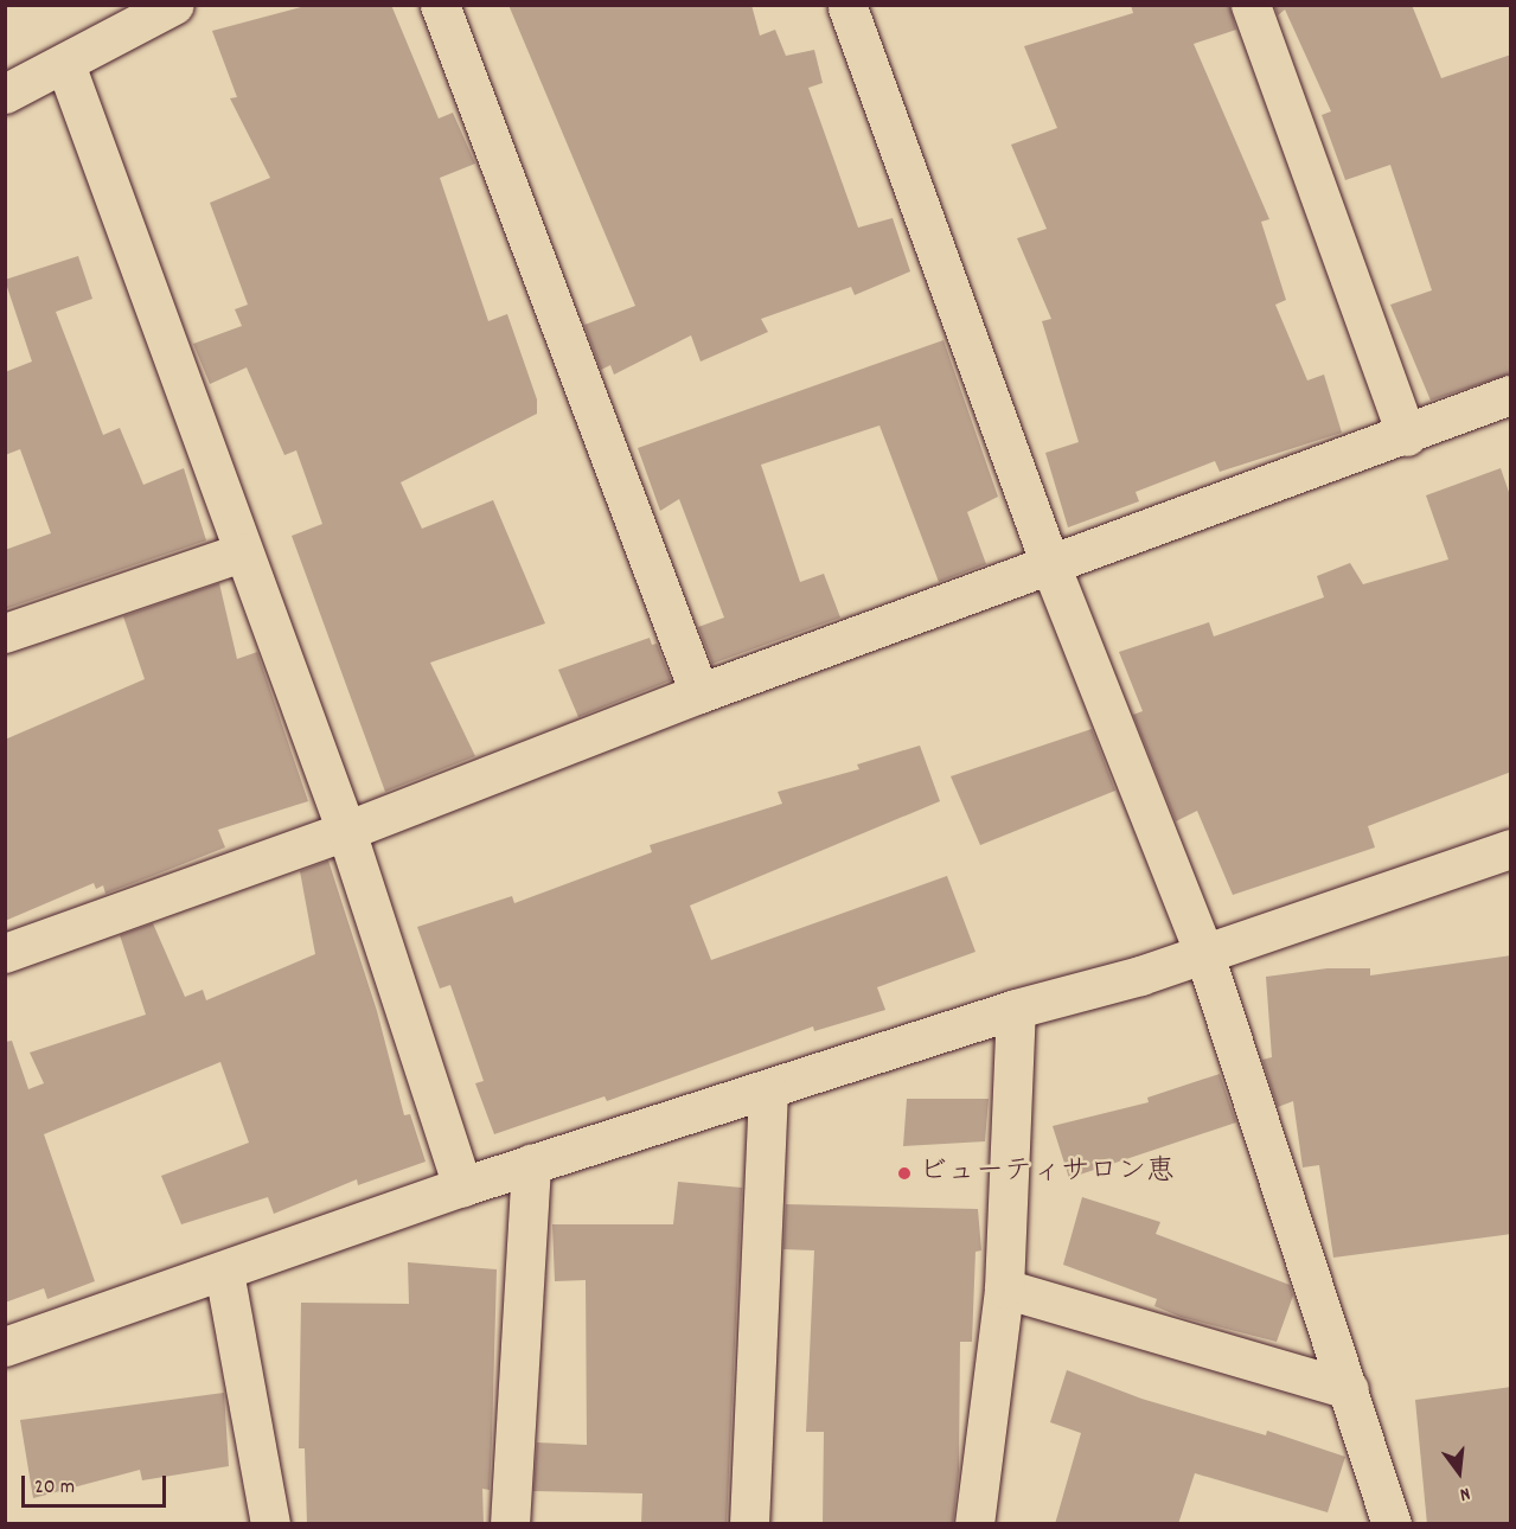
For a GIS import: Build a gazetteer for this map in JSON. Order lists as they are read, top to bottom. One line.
{"places":["ビューティサロン恵"],"scale_bar":"20 m","north":"bottom"}
